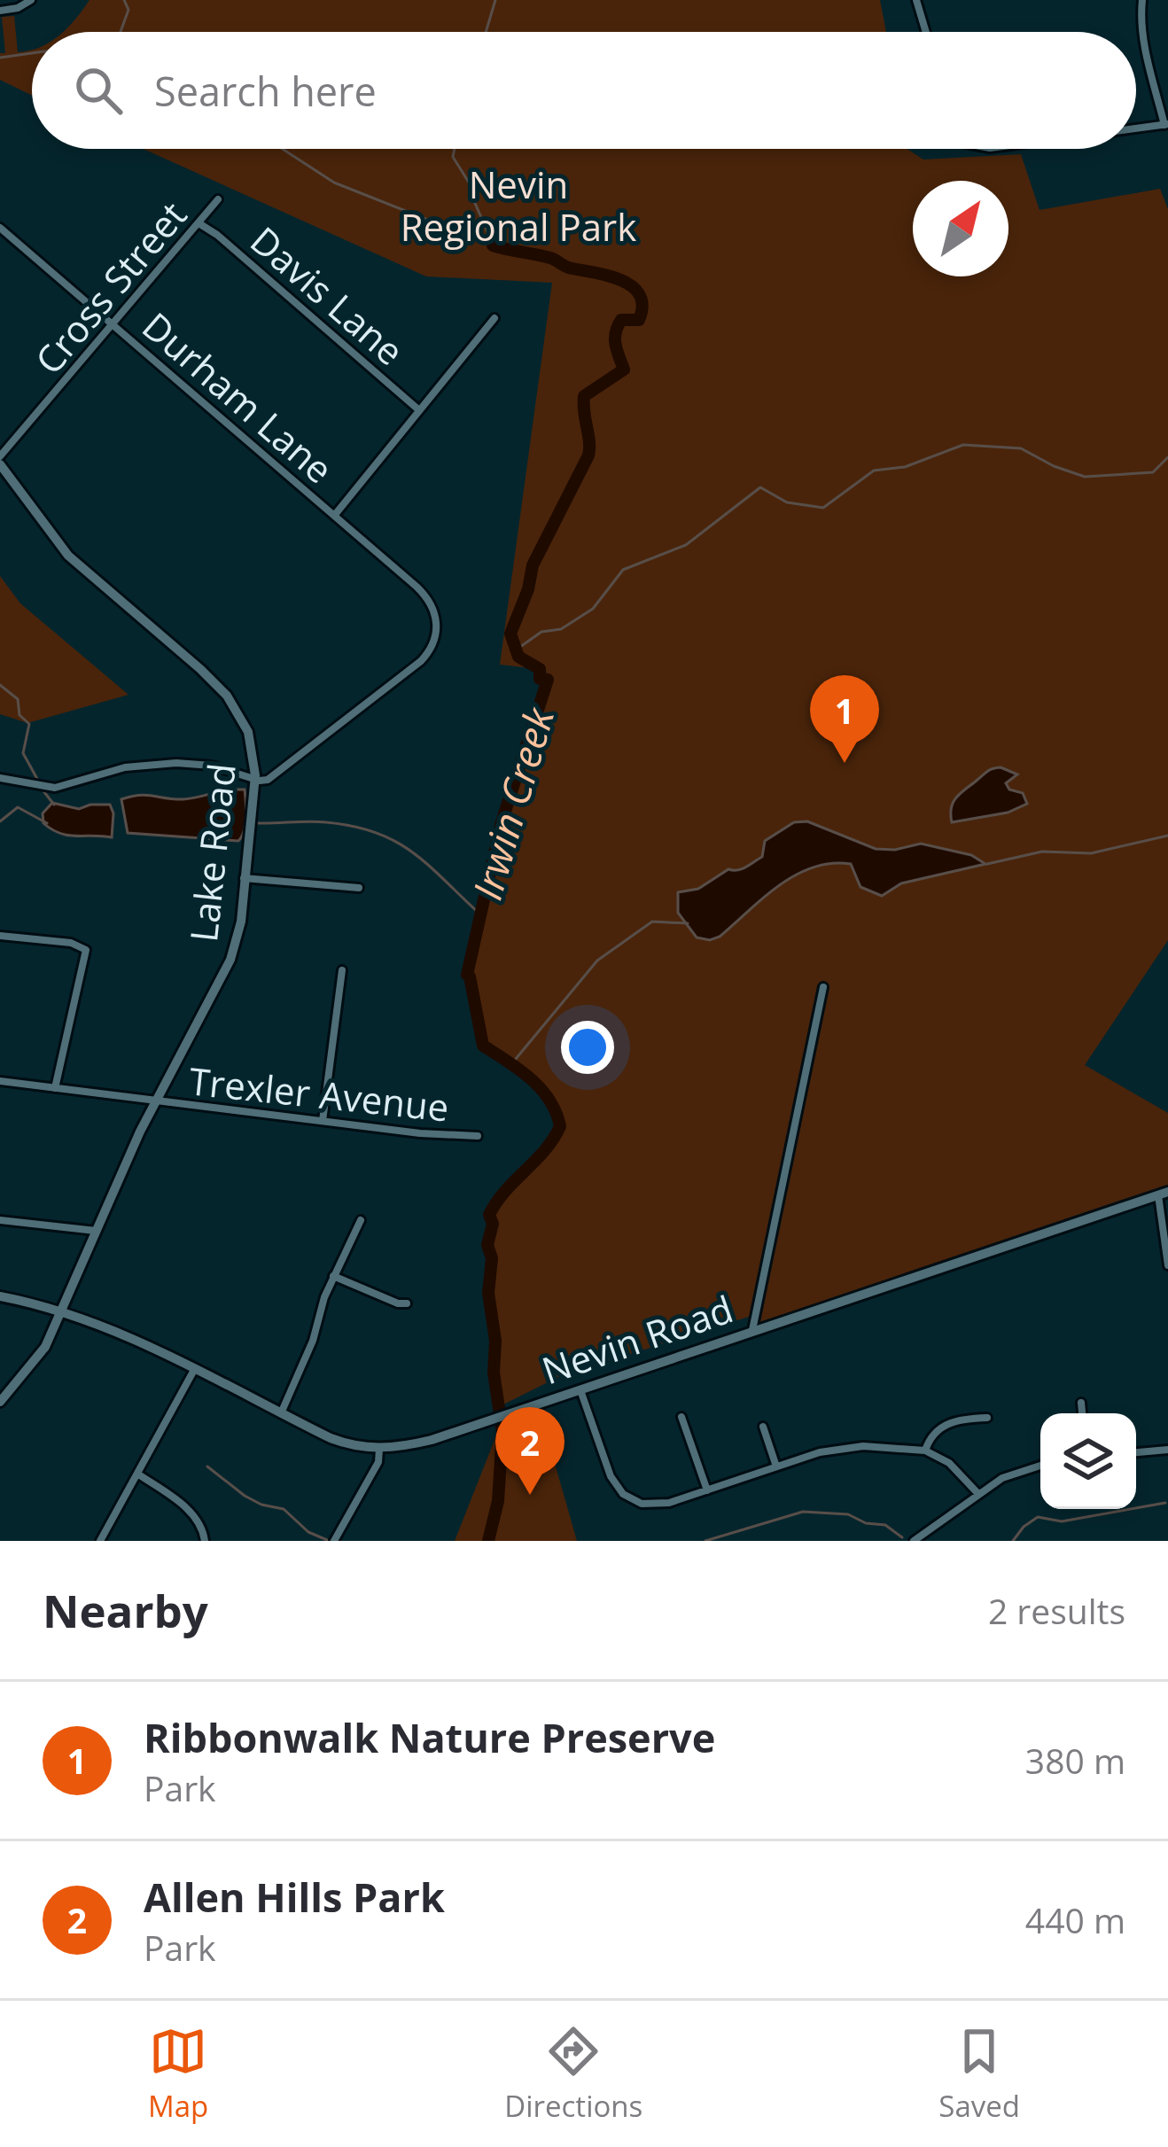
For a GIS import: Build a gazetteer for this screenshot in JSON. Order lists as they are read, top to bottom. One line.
{"streets":{"main road":["Lake Road","Nevin Road"],"street":["Cross Street","Davis Lane","Durham Lane","Trexler Avenue"]},"crossings":[["Cross Street","Davis Lane"],["Cross Street","Durham Lane"],["Durham Lane","Lake Road"],["Lake Road","Trexler Avenue"],["Lake Road","Nevin Road"]],"water":["Irwin Creek"],"parks":["Nevin Regional Park"],"north":"top right","page":{"search":"Search here","pins":["1","2"],"heading":["Nearby","2 results"],"list":[{"mark":"1","name":"Ribbonwalk Nature Preserve","note":"Park","value":"380 m"},{"mark":"2","name":"Allen Hills Park","note":"Park","value":"440 m"}],"nav":["Map","Directions","Saved"]}}
